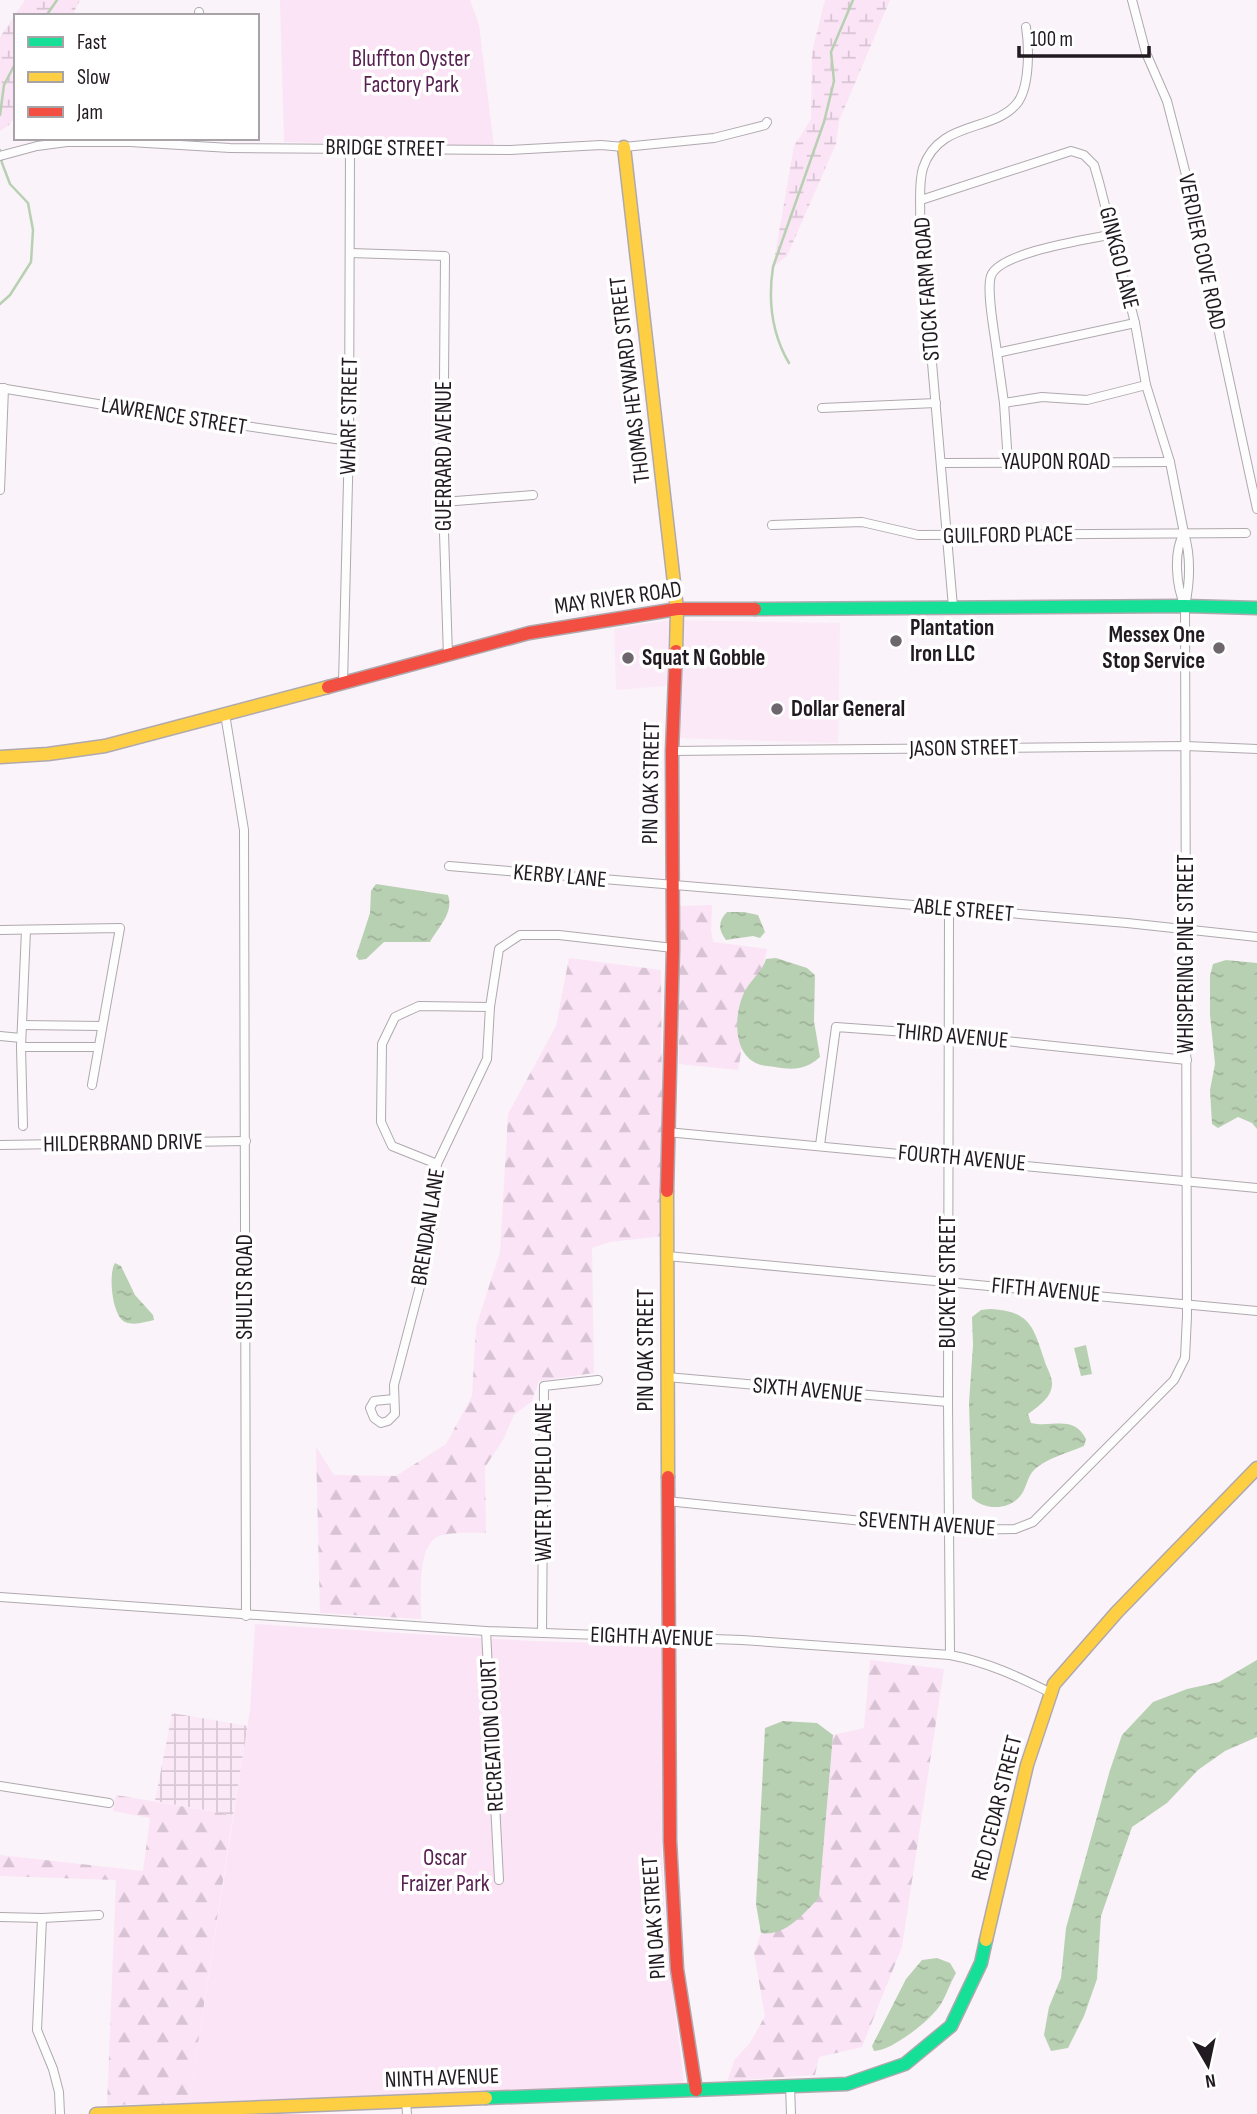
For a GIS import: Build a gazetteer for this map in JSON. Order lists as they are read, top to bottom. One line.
{"streets":{"street":["BRIDGE STREET","VERDIER COVE ROAD","GINKGO LANE","STOCK FARM ROAD","THOMAS HEYWARD STREET","LAWRENCE STREET","WHARF STREET","GUERRARD AVENUE","YAUPON ROAD","GUILFORD PLACE","MAY RIVER ROAD","JASON STREET","PIN OAK STREET","KERBY LANE","ABLE STREET","WHISPERING PINE STREET","THIRD AVENUE","HILDERBRAND DRIVE","FOURTH AVENUE","BRENDAN LANE","BUCKEYE STREET","SHULTS ROAD","FIFTH AVENUE","SIXTH AVENUE","WATER TUPELO LANE","SEVENTH AVENUE","EIGHTH AVENUE","RECREATION COURT","RED CEDAR STREET","NINTH AVENUE"]},"crossings":[["BRIDGE STREET","THOMAS HEYWARD STREET"],["BRIDGE STREET","WHARF STREET"],["GINKGO LANE","STOCK FARM ROAD"],["GINKGO LANE","YAUPON ROAD"],["GINKGO LANE","GUILFORD PLACE"],["GINKGO LANE","MAY RIVER ROAD"],["GINKGO LANE","WHISPERING PINE STREET"],["STOCK FARM ROAD","YAUPON ROAD"],["STOCK FARM ROAD","GUILFORD PLACE"],["STOCK FARM ROAD","MAY RIVER ROAD"],["THOMAS HEYWARD STREET","MAY RIVER ROAD"],["THOMAS HEYWARD STREET","PIN OAK STREET"],["LAWRENCE STREET","WHARF STREET"],["WHARF STREET","GUERRARD AVENUE"],["WHARF STREET","MAY RIVER ROAD"],["GUERRARD AVENUE","MAY RIVER ROAD"],["MAY RIVER ROAD","PIN OAK STREET"],["MAY RIVER ROAD","WHISPERING PINE STREET"],["MAY RIVER ROAD","SHULTS ROAD"],["JASON STREET","PIN OAK STREET"],["JASON STREET","WHISPERING PINE STREET"],["PIN OAK STREET","KERBY LANE"],["PIN OAK STREET","ABLE STREET"],["PIN OAK STREET","FOURTH AVENUE"],["PIN OAK STREET","BRENDAN LANE"],["PIN OAK STREET","FIFTH AVENUE"],["PIN OAK STREET","SIXTH AVENUE"],["PIN OAK STREET","SEVENTH AVENUE"],["PIN OAK STREET","EIGHTH AVENUE"],["PIN OAK STREET","NINTH AVENUE"],["KERBY LANE","ABLE STREET"],["ABLE STREET","WHISPERING PINE STREET"],["ABLE STREET","BUCKEYE STREET"],["WHISPERING PINE STREET","THIRD AVENUE"],["WHISPERING PINE STREET","FOURTH AVENUE"],["WHISPERING PINE STREET","FIFTH AVENUE"],["WHISPERING PINE STREET","SEVENTH AVENUE"],["THIRD AVENUE","FOURTH AVENUE"],["THIRD AVENUE","BUCKEYE STREET"],["HILDERBRAND DRIVE","SHULTS ROAD"],["FOURTH AVENUE","BUCKEYE STREET"],["BUCKEYE STREET","FIFTH AVENUE"],["BUCKEYE STREET","SIXTH AVENUE"],["BUCKEYE STREET","SEVENTH AVENUE"],["BUCKEYE STREET","EIGHTH AVENUE"],["SHULTS ROAD","EIGHTH AVENUE"],["FIFTH AVENUE","SEVENTH AVENUE"],["WATER TUPELO LANE","EIGHTH AVENUE"],["EIGHTH AVENUE","RECREATION COURT"],["EIGHTH AVENUE","RED CEDAR STREET"],["RED CEDAR STREET","NINTH AVENUE"]],"parks":["Bluffton Oyster Factory Park","Oscar Fraizer Park"],"places":["Plantation Iron LLC","Messex One Stop Service","Squat N Gobble","Dollar General"],"legend":["Fast","Slow","Jam"],"scale_bar":"100 m","north":"bottom"}
